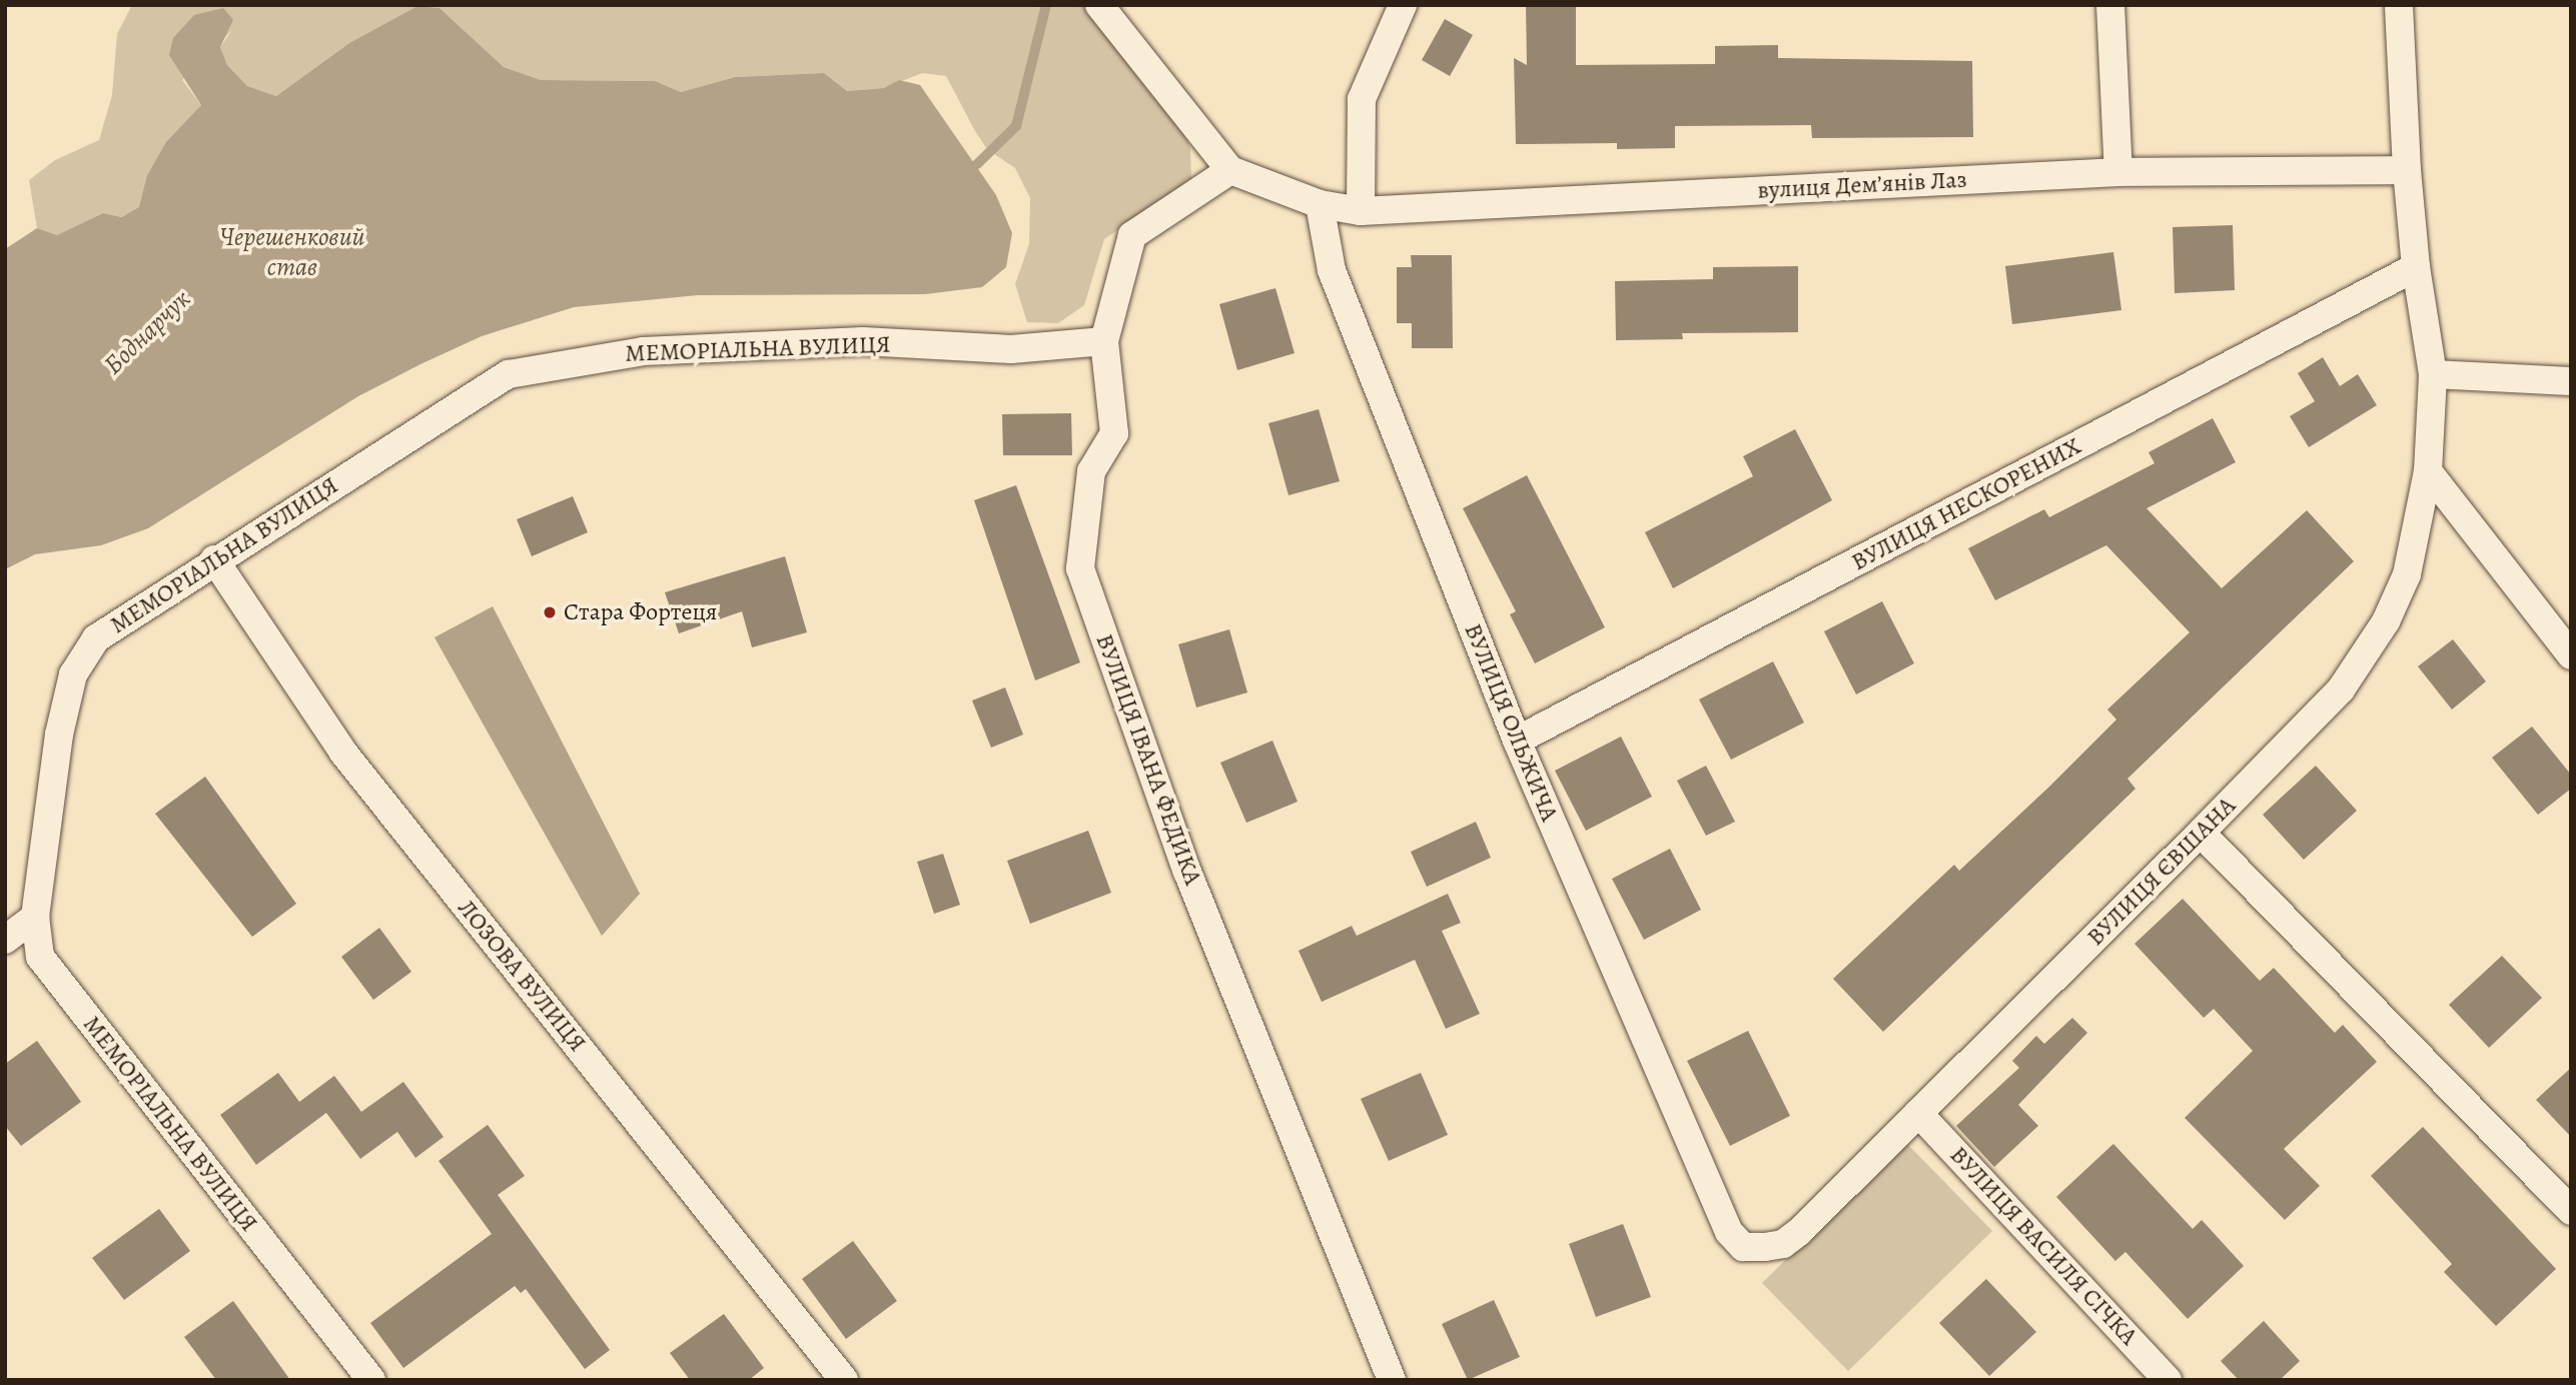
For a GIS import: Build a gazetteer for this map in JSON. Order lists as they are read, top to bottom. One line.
{"streets":{"street":["вулиця Демʼянів Лаз","МЕМОРІАЛЬНА ВУЛИЦЯ","ВУЛИЦЯ НЕСКОРЕНИХ","ВУЛИЦЯ ОЛЬЖИЧА","ВУЛИЦЯ ІВАНА ФЕДИКА","ВУЛИЦЯ ЄВШАНА","ЛОЗОВА ВУЛИЦЯ","ВУЛИЦЯ ВАСИЛЯ СІЧКА"]},"crossings":[["вулиця Демʼянів Лаз","ВУЛИЦЯ ОЛЬЖИЧА"],["вулиця Демʼянів Лаз","ВУЛИЦЯ ІВАНА ФЕДИКА"],["вулиця Демʼянів Лаз","ВУЛИЦЯ ЄВШАНА"],["МЕМОРІАЛЬНА ВУЛИЦЯ","ВУЛИЦЯ ІВАНА ФЕДИКА"],["МЕМОРІАЛЬНА ВУЛИЦЯ","ЛОЗОВА ВУЛИЦЯ"],["ВУЛИЦЯ НЕСКОРЕНИХ","ВУЛИЦЯ ОЛЬЖИЧА"],["ВУЛИЦЯ НЕСКОРЕНИХ","ВУЛИЦЯ ЄВШАНА"],["ВУЛИЦЯ ОЛЬЖИЧА","ВУЛИЦЯ ЄВШАНА"],["ВУЛИЦЯ ЄВШАНА","ВУЛИЦЯ ВАСИЛЯ СІЧКА"]],"water":["Черешенковий став","Боднарчук"],"places":["Стара Фортеця"]}
